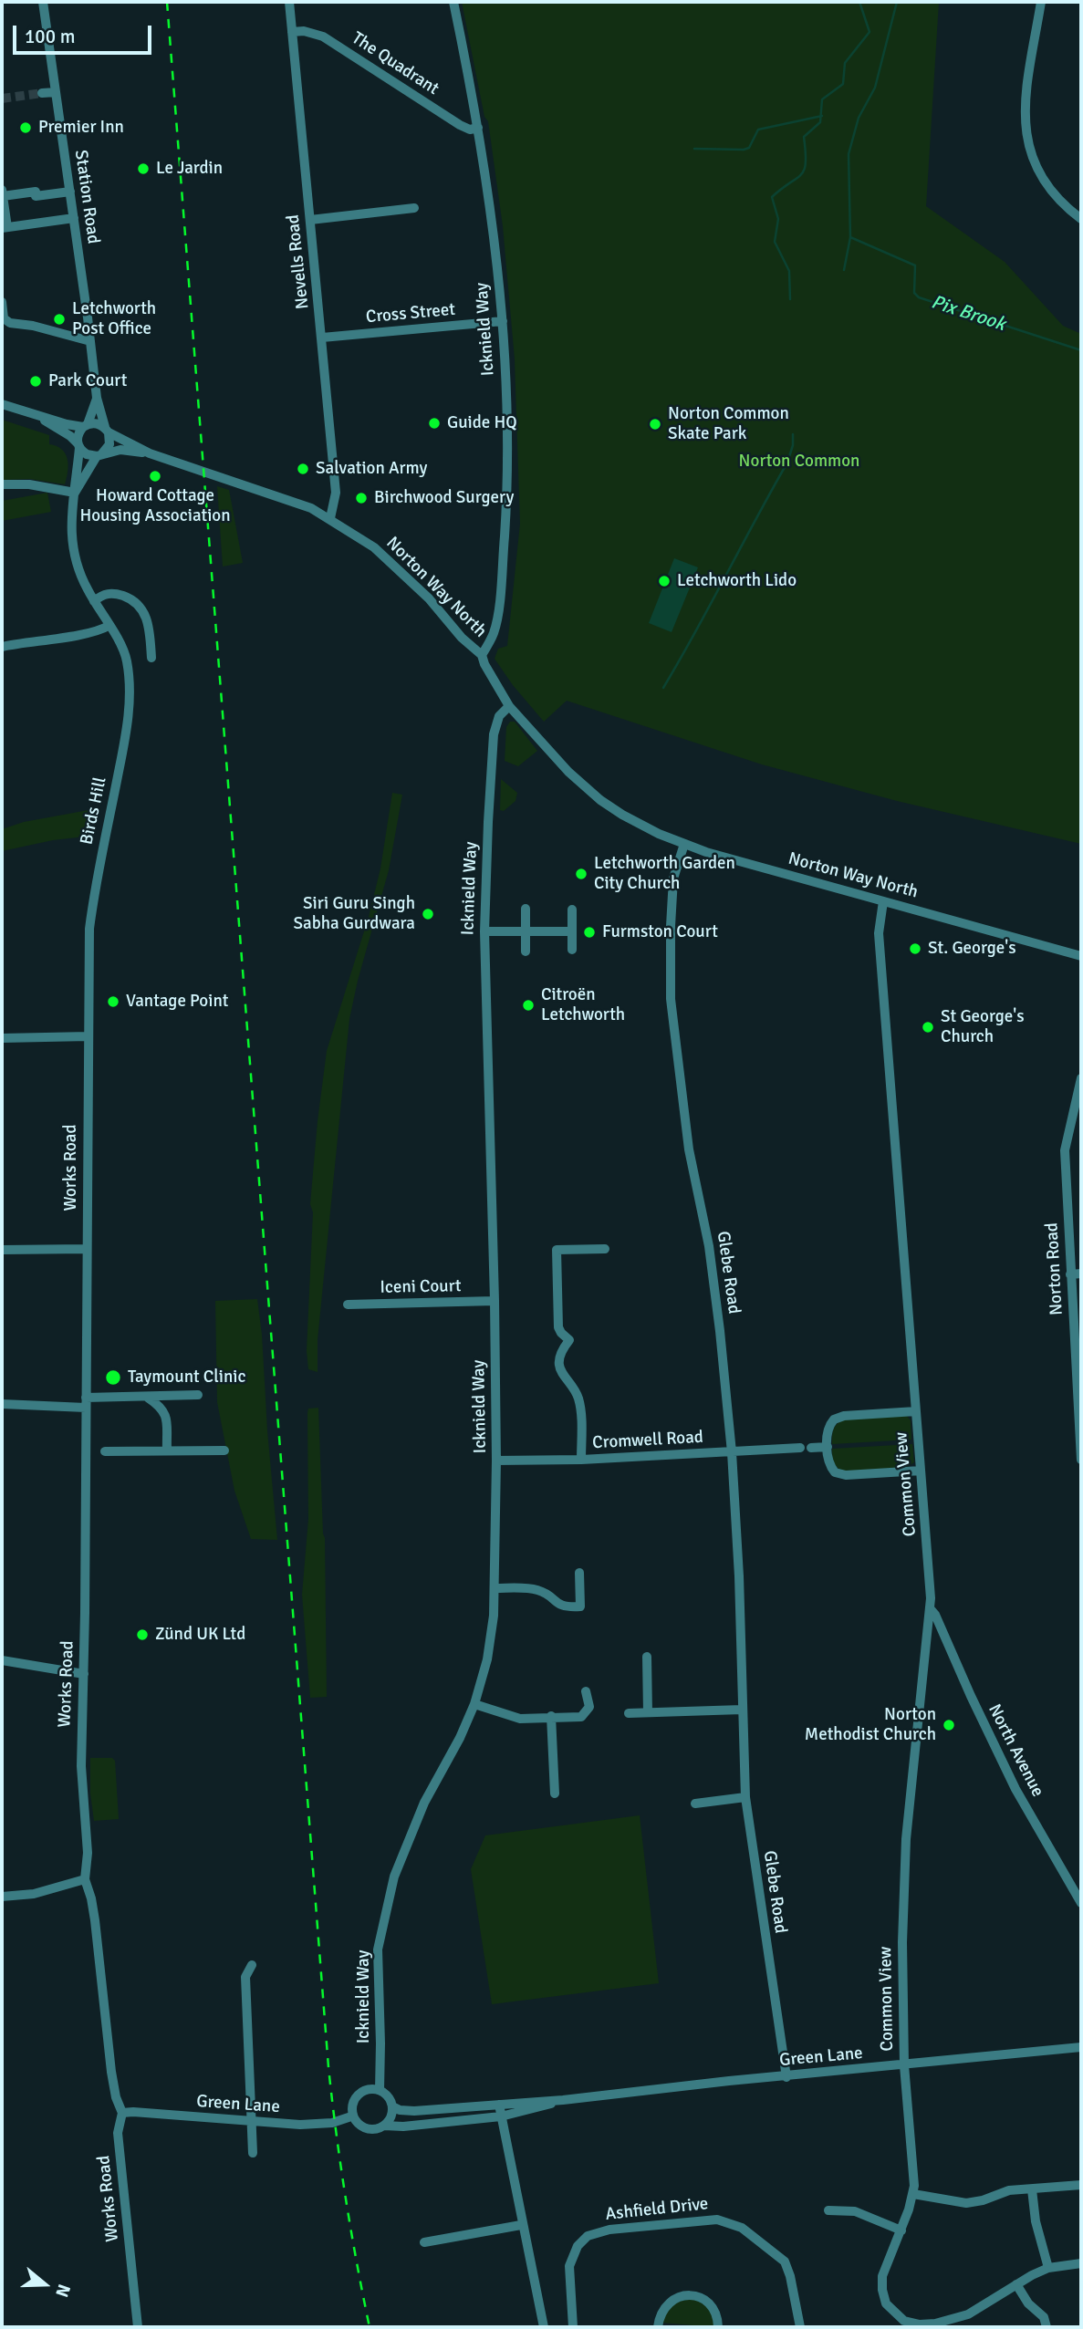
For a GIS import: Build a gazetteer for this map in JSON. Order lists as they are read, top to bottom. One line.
{"streets":{"street":["The Quadrant","Station Road","Nevells Road","Cross Street","Icknield Way","Norton Way North","Birds Hill","Works Road","Norton Road","Glebe Road","Iceni Court","Cromwell Road","Common View","North Avenue","Green Lane","Ashfield Drive"]},"crossings":[["The Quadrant","Nevells Road"],["The Quadrant","Icknield Way"],["Station Road","Norton Way North"],["Station Road","Birds Hill"],["Nevells Road","Cross Street"],["Nevells Road","Norton Way North"],["Cross Street","Icknield Way"],["Icknield Way","Norton Way North"],["Icknield Way","Iceni Court"],["Icknield Way","Cromwell Road"],["Icknield Way","Green Lane"],["Norton Way North","Birds Hill"],["Norton Way North","Glebe Road"],["Norton Way North","Common View"],["Birds Hill","Works Road"],["Works Road","Green Lane"],["Glebe Road","Cromwell Road"],["Glebe Road","Green Lane"],["Common View","North Avenue"],["Common View","Green Lane"]],"water":["Pix Brook"],"parks":["Norton Common"],"places":["Premier Inn","Le Jardin","Letchworth Post Office","Park Court","Guide HQ","Norton Common Skate Park","Salvation Army","Howard Cottage Housing Association","Birchwood Surgery","Letchworth Lido","Letchworth Garden City Church","Siri Guru Singh Sabha Gurdwara","Furmston Court","St. George's","Vantage Point","Citroën Letchworth","St George's Church","Taymount Clinic","Zünd UK Ltd","Norton Methodist Church"],"scale_bar":"100 m","north":"right"}
